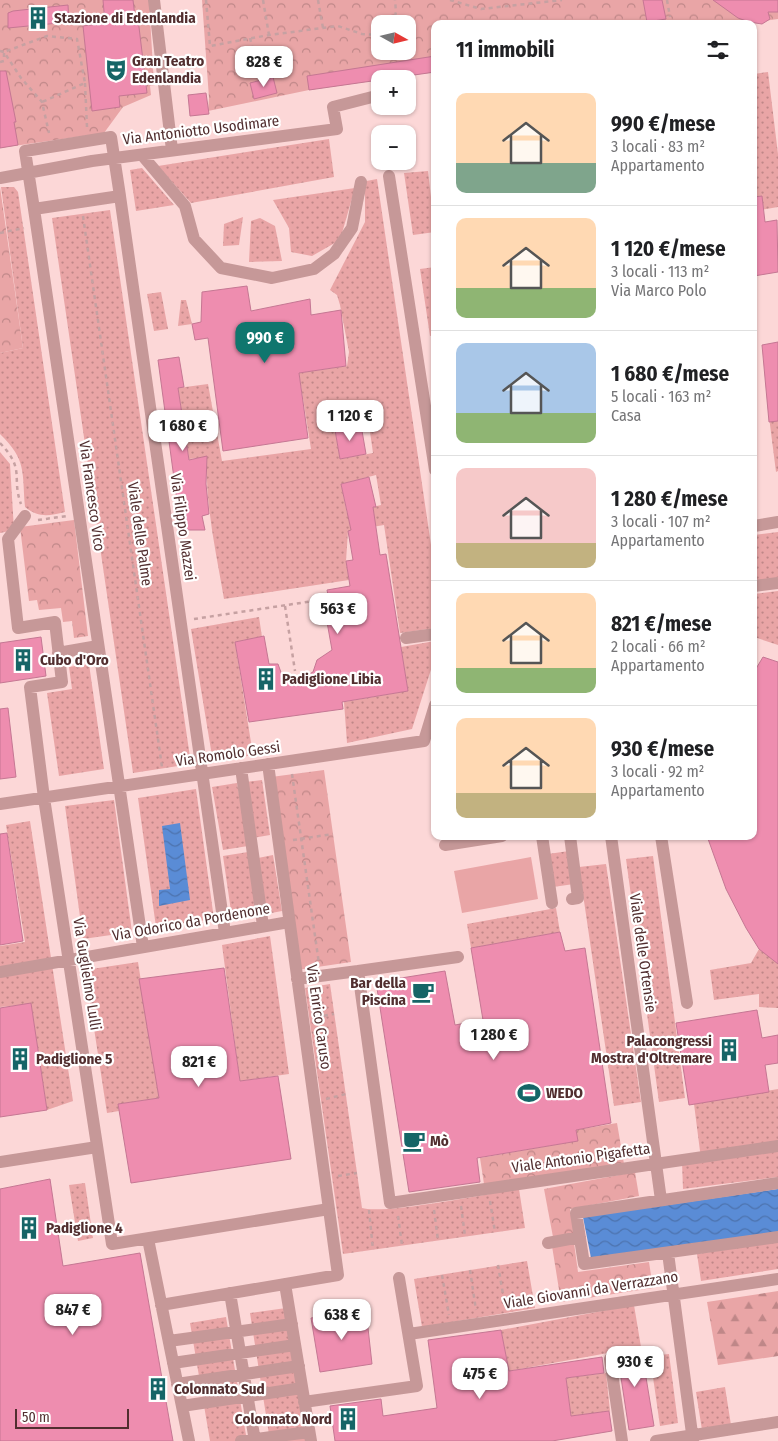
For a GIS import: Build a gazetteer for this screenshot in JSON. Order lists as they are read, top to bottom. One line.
{"streets":{"street":["Via Antoniotto Usodimare","Via Francesco Vico","Via Filippo Mazzei","Via Romolo Gessi","Via Odorico da Pordenone","Viale delle Ortensie","Via Guglielmo Lulli","Via Enrico Caruso","Viale Antonio Pigafetta","Viale Giovanni da Verrazzano"],"path":["Viale delle Palme"]},"crossings":[["Via Antoniotto Usodimare","Via Francesco Vico"],["Via Antoniotto Usodimare","Via Filippo Mazzei"],["Via Francesco Vico","Via Romolo Gessi"],["Via Francesco Vico","Via Odorico da Pordenone"],["Via Filippo Mazzei","Via Romolo Gessi"],["Via Filippo Mazzei","Via Odorico da Pordenone"],["Viale delle Palme","Via Romolo Gessi"],["Via Romolo Gessi","Via Guglielmo Lulli"],["Via Romolo Gessi","Via Enrico Caruso"],["Via Odorico da Pordenone","Via Guglielmo Lulli"],["Via Odorico da Pordenone","Via Enrico Caruso"],["Viale delle Ortensie","Viale Antonio Pigafetta"]],"places":{"building":["Stazione di Edenlandia","Cubo d'Oro","Padiglione Libia","Palacongressi Mostra d'Oltremare","Padiglione 5","Padiglione 4","Colonnato Sud","Colonnato Nord"],"theatre":["Gran Teatro Edenlandia"],"cafe":["Bar della Piscina","Mò"],"sports":["WEDO"]},"scale_bar":"50 m","north":"right","page":{"map_buttons":["+","−"],"heading":"11 immobili","price":["828 €","990 €","1 120 €","1 680 €","563 €","1 280 €","821 €","847 €","638 €","930 €","475 €"],"list":[{"name":"990 €/mese","note":"3 locali · 83 m² · Appartamento"},{"name":"1 120 €/mese","note":"3 locali · 113 m² · Via Marco Polo"},{"name":"1 680 €/mese","note":"5 locali · 163 m² · Casa"},{"name":"1 280 €/mese","note":"3 locali · 107 m² · Appartamento"},{"name":"821 €/mese","note":"2 locali · 66 m² · Appartamento"},{"name":"930 €/mese","note":"3 locali · 92 m² · Appartamento"}],"scale":"50 m"}}
